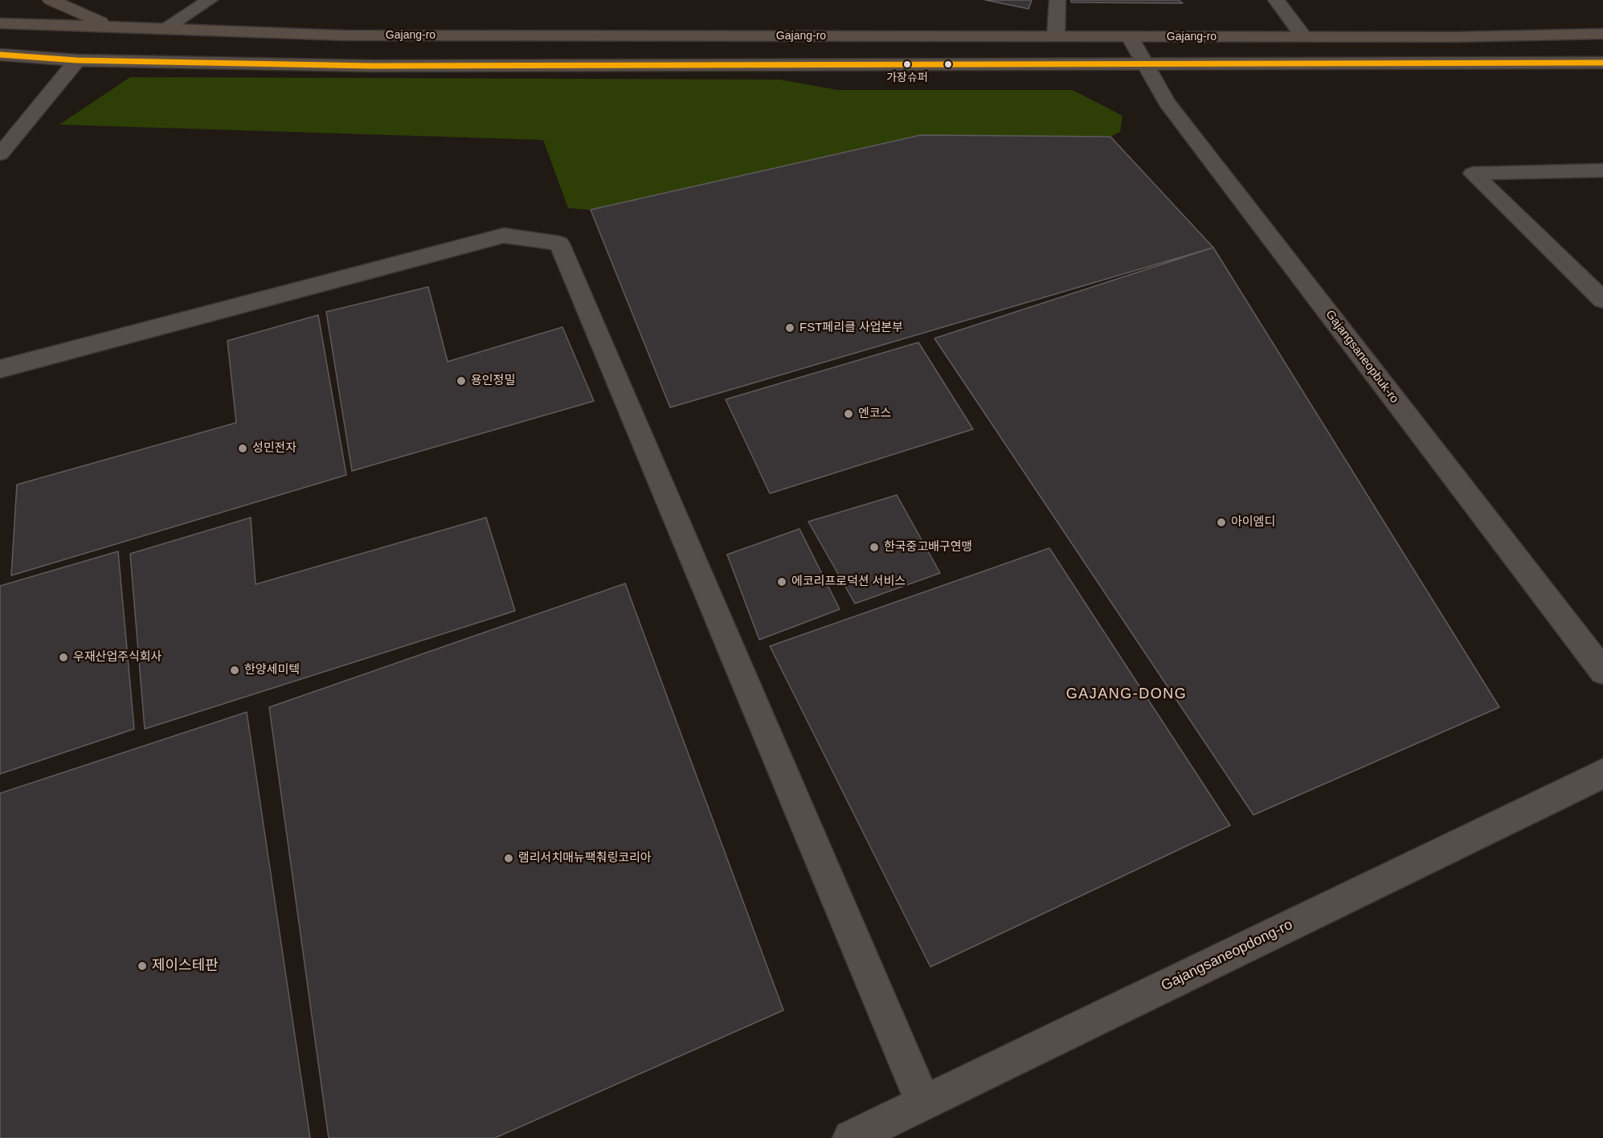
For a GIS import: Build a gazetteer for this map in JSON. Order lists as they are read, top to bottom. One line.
{"streets":{"main road":["Gajang-ro"],"street":["Gajangsaneopbuk-ro","Gajangsaneopdong-ro"]},"crossings":[["Gajang-ro","Gajangsaneopbuk-ro"]],"districts":["GAJANG-DONG"],"places":["가장슈퍼","FST페리클 사업본부","용인정밀","엔코스","성민전자","아이엠디","한국중고배구연맹","에코리프로덕션 서비스","우재산업주식회사","한양세미텍","램리서치매뉴팩춰링코리아","제이스테판"]}
